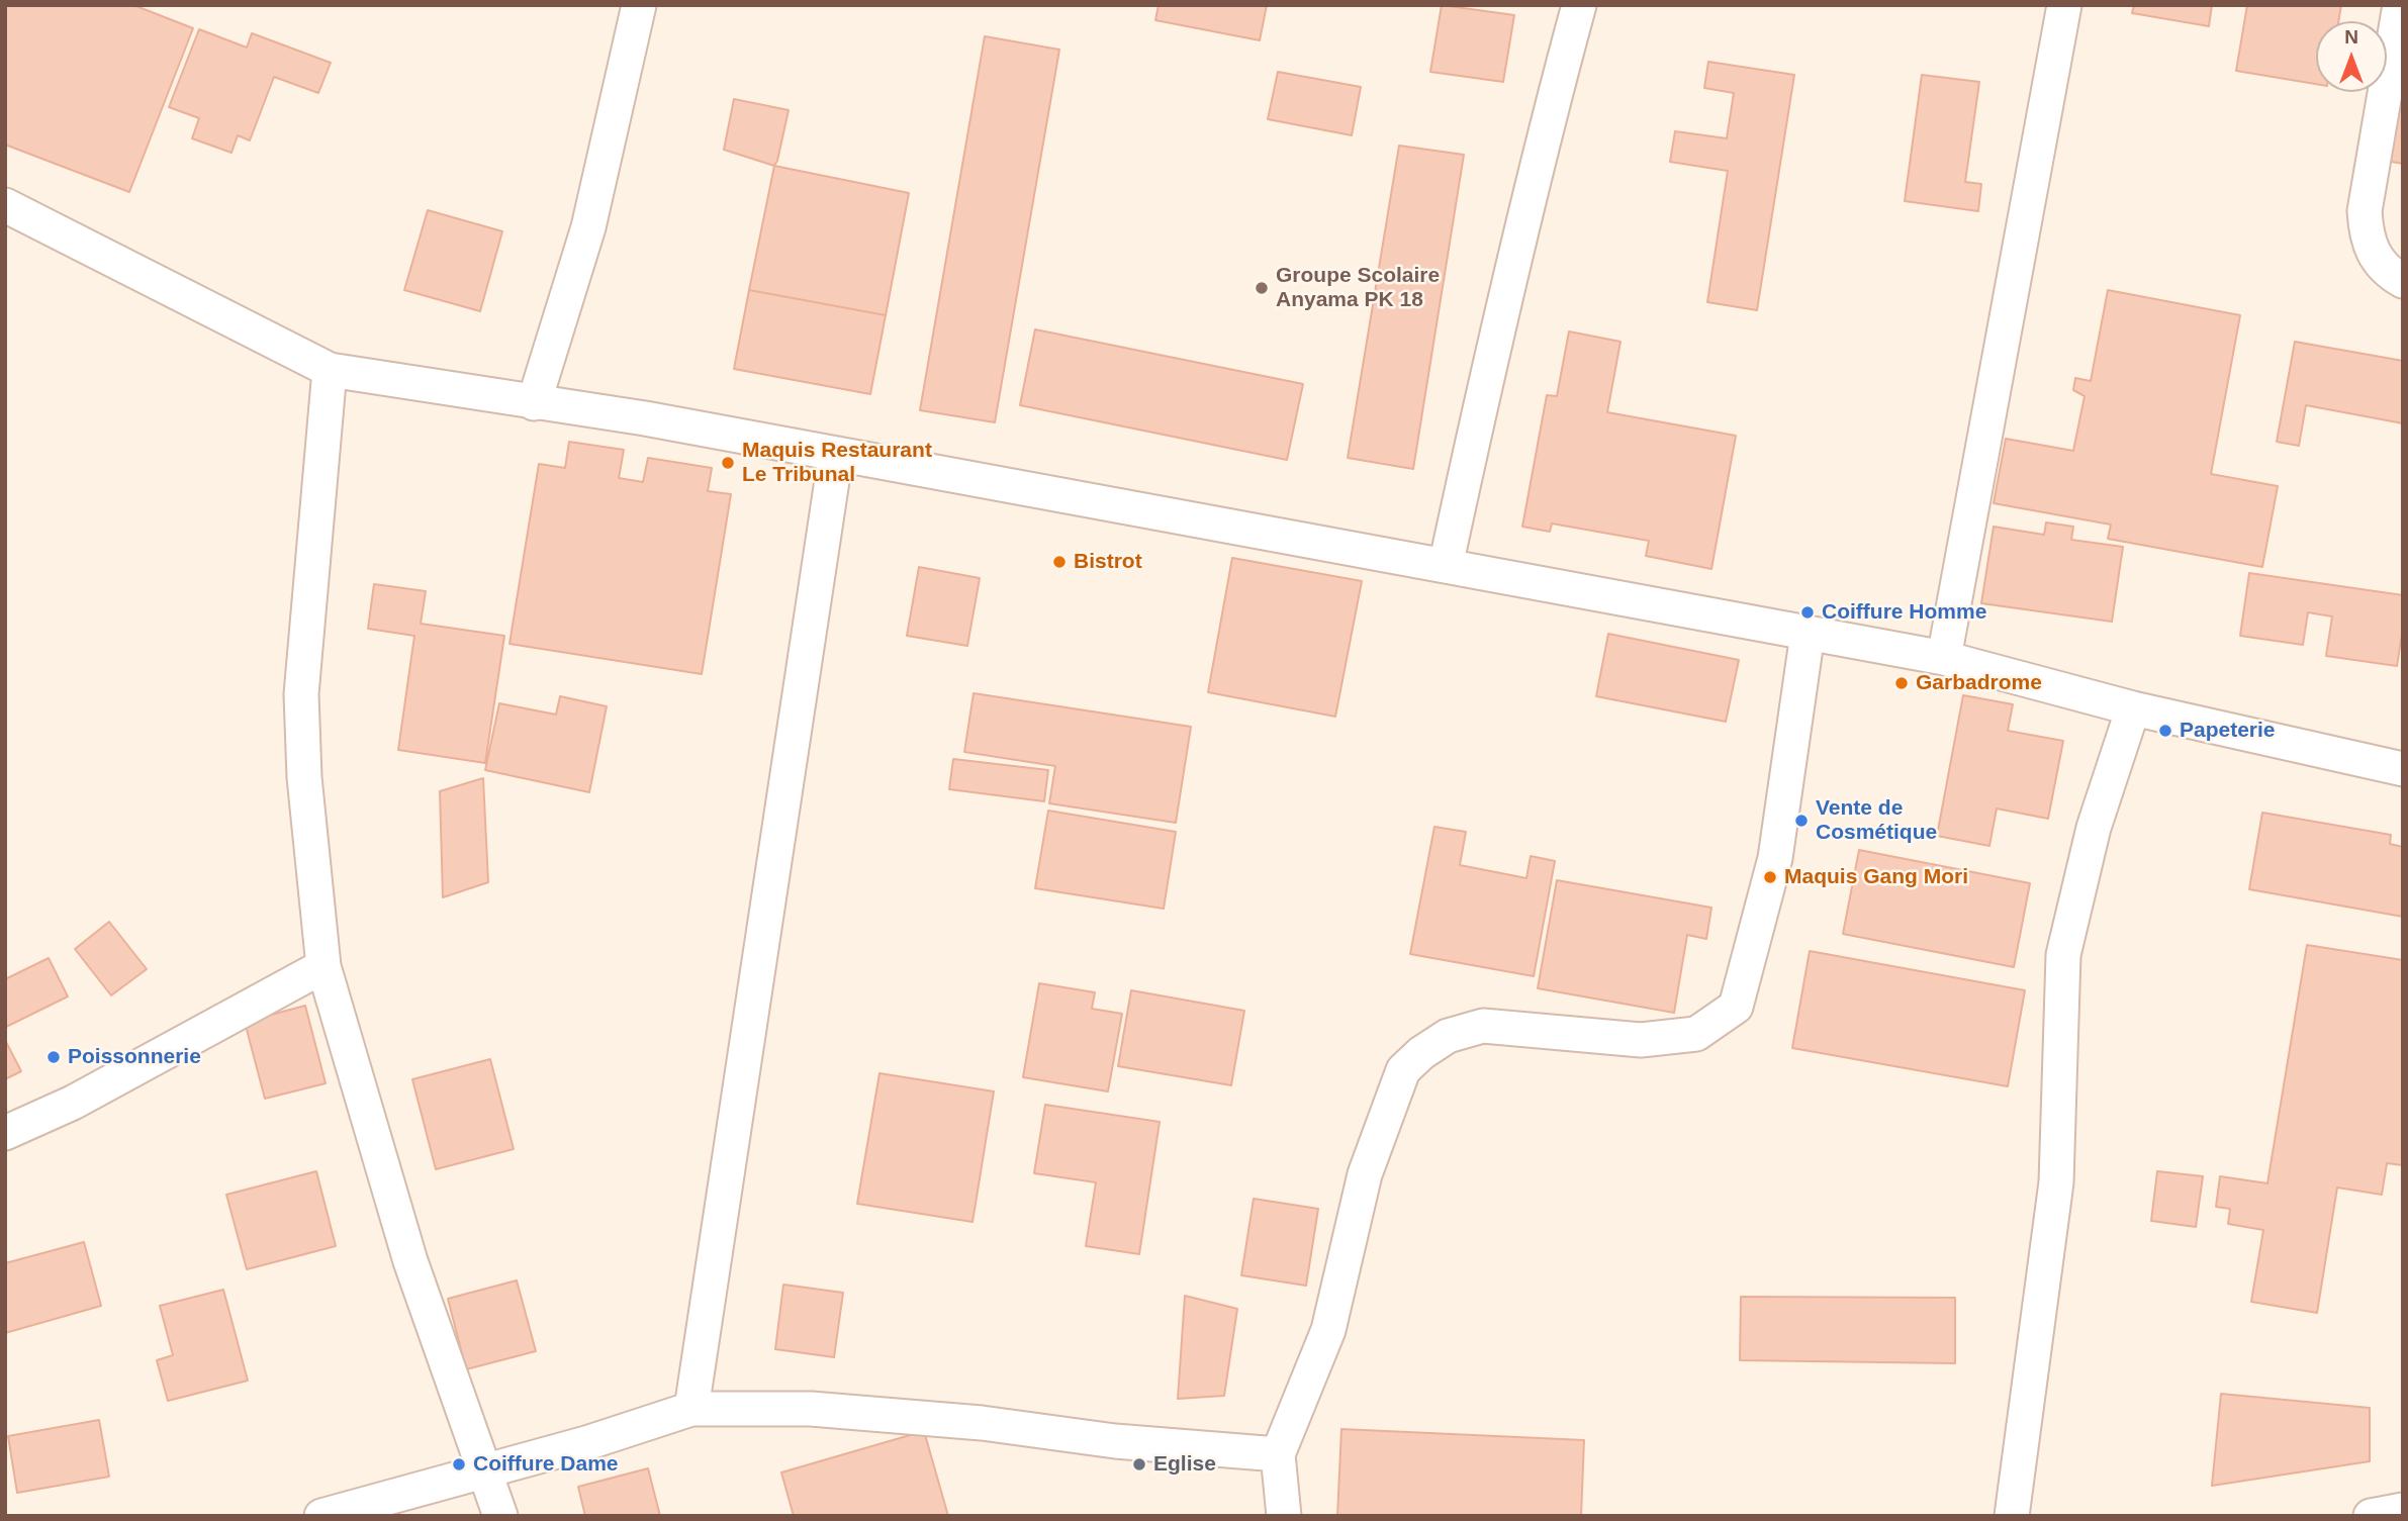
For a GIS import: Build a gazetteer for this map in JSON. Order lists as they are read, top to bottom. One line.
{"places":["Groupe Scolaire Anyama PK 18","Maquis Restaurant Le Tribunal","Bistrot","Coiffure Homme","Garbadrome","Papeterie","Vente de Cosmétique","Maquis Gang Mori","Poissonnerie","Coiffure Dame","Eglise"],"north":"top"}
